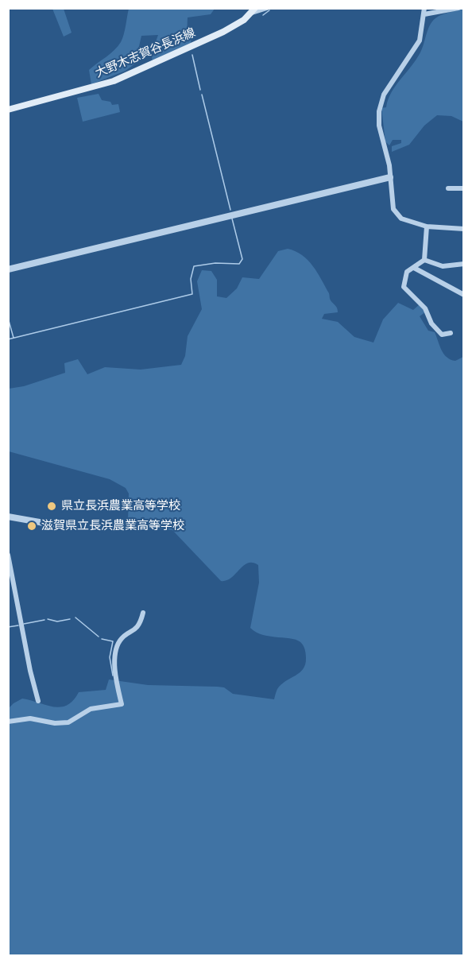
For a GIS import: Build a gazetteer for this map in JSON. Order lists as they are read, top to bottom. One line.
{"streets":{"main road":["大野木志賀谷長浜線"]},"places":["県立長浜農業高等学校","滋賀県立長浜農業高等学校"]}
